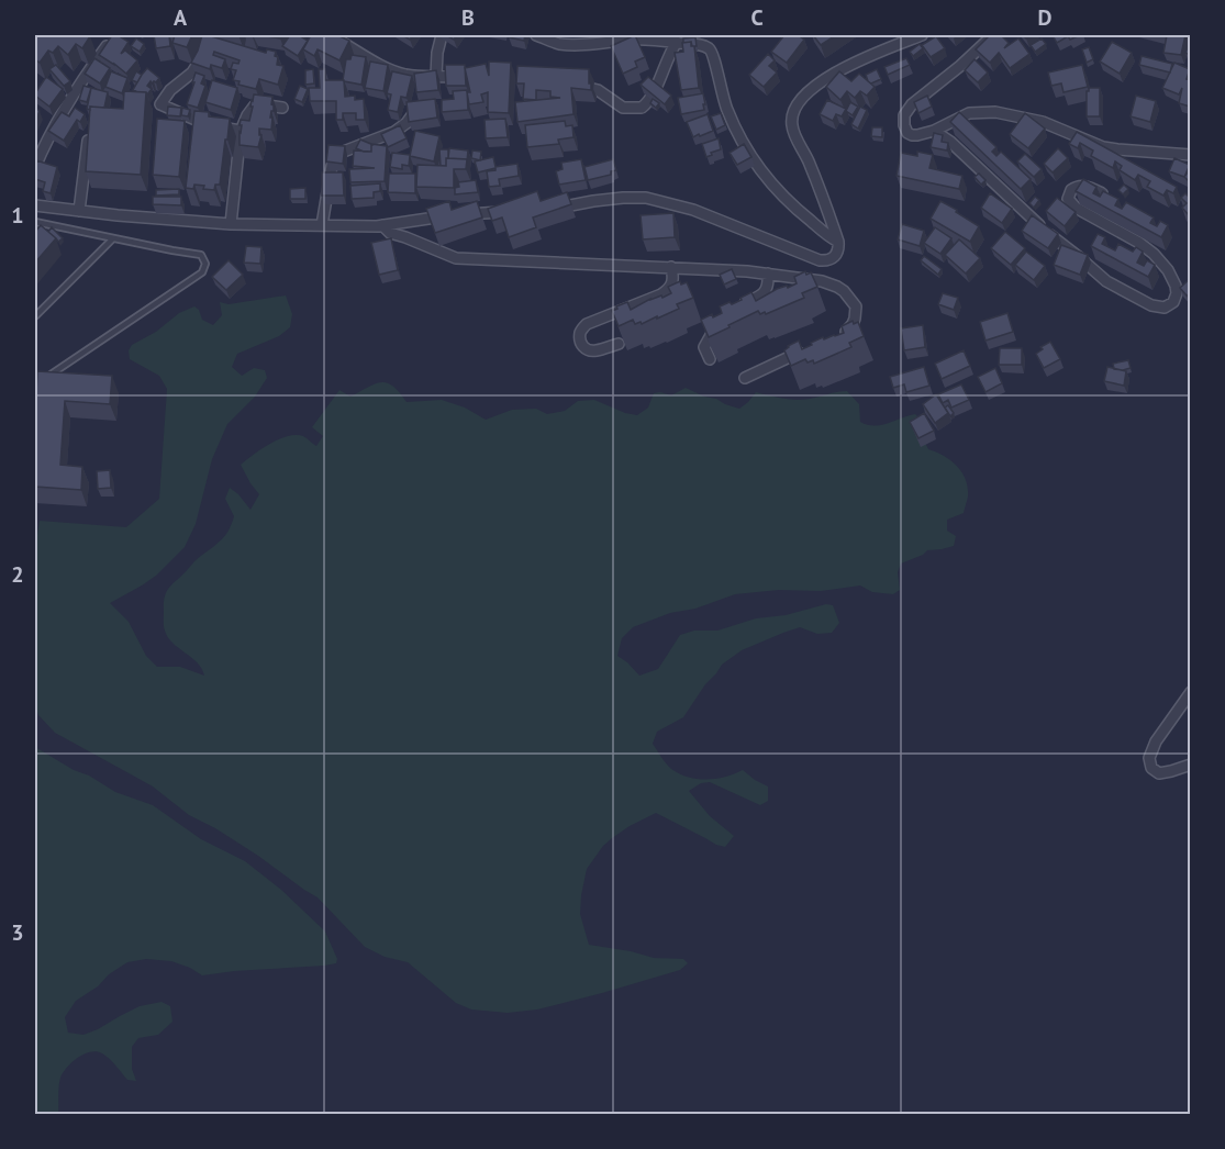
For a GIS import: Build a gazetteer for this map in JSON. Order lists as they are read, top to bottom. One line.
{"grid":{"columns":["A","B","C","D"],"rows":["1","2","3"]}}
